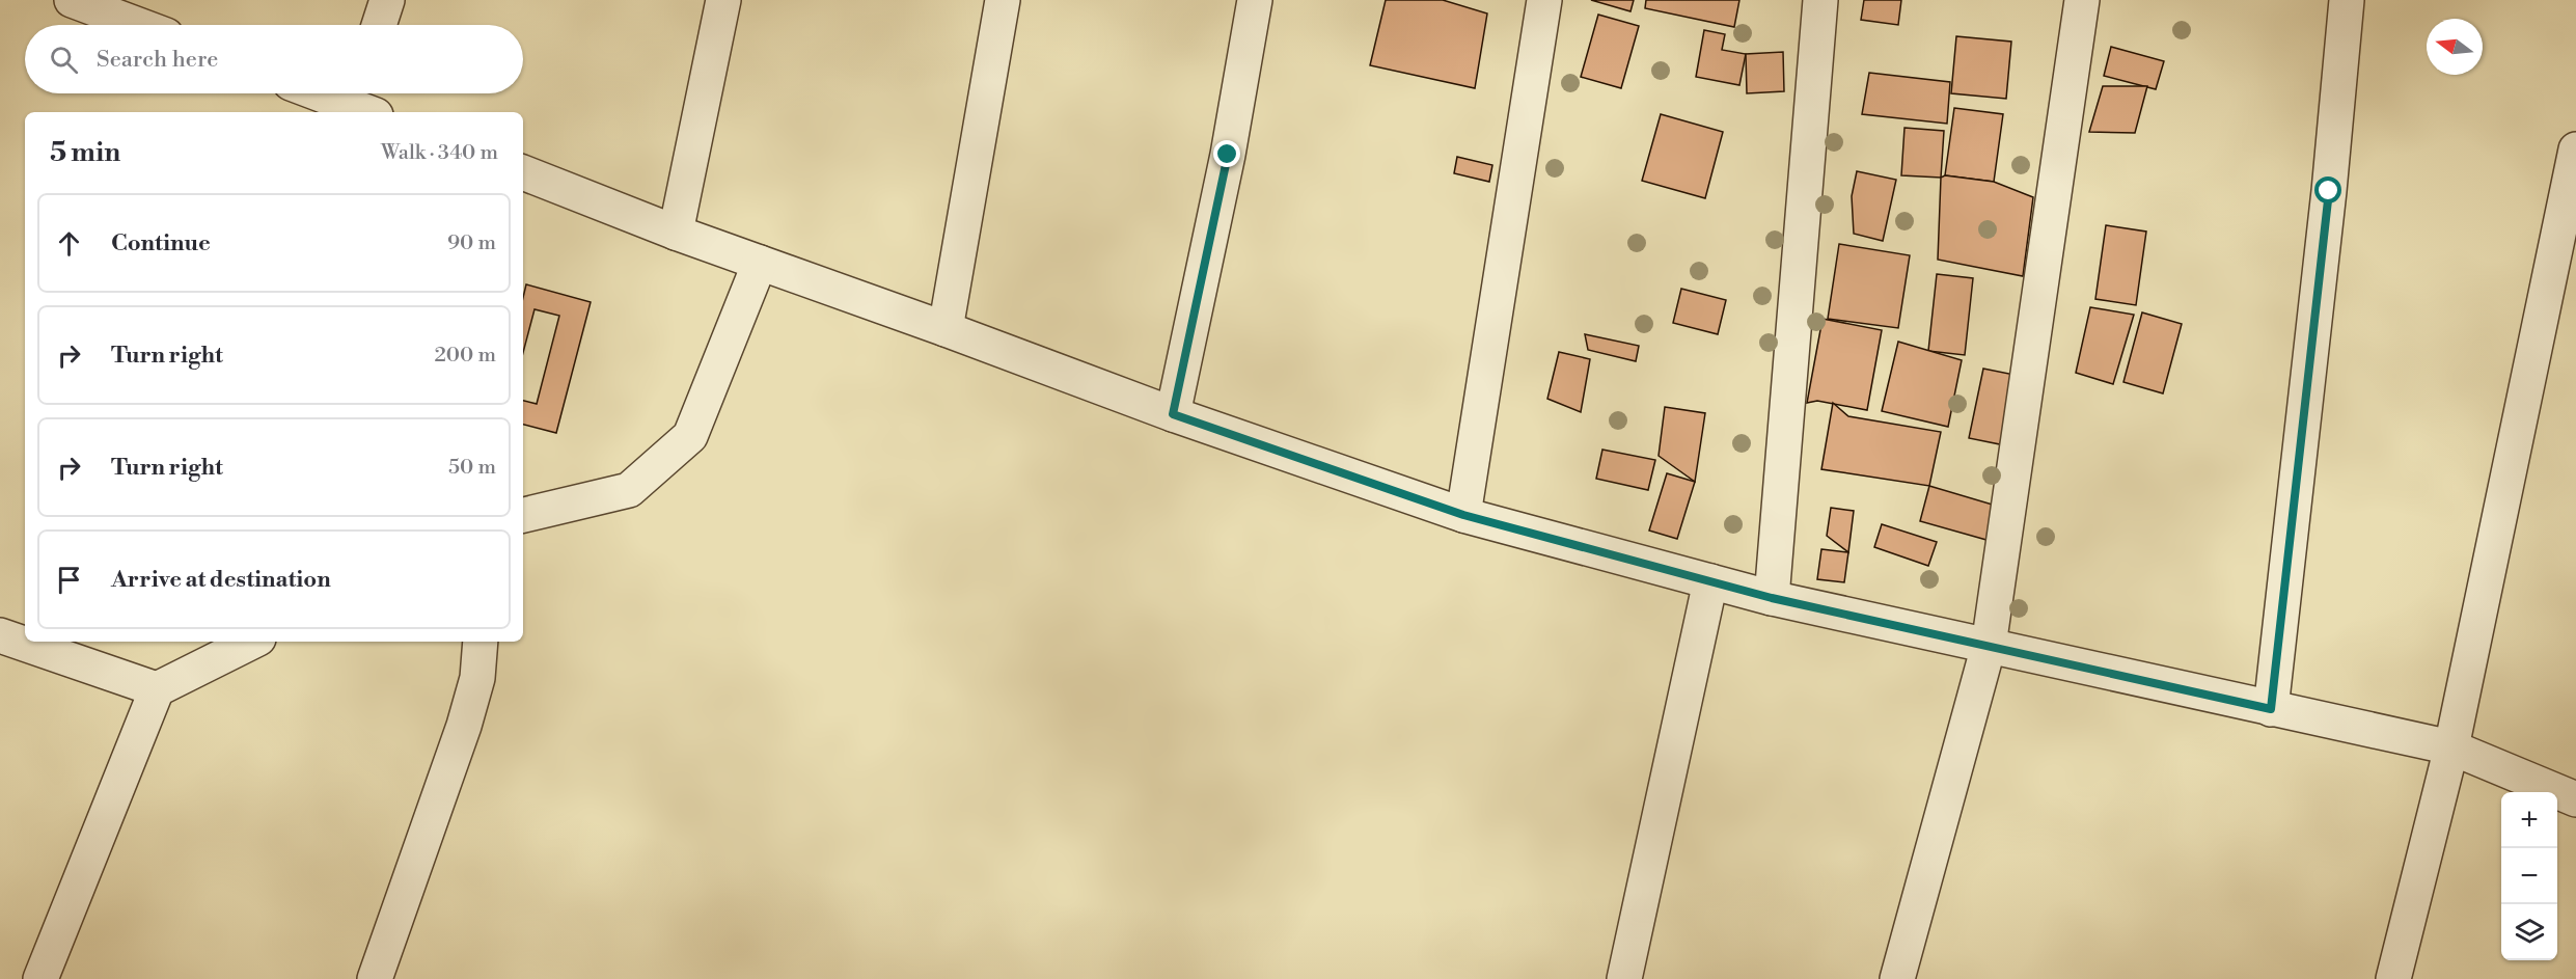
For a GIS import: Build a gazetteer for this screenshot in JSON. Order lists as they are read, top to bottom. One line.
{"north":"left","page":{"search":"Search here","heading":["5 min","Walk · 340 m"],"list":[["Continue","90 m"],["Turn right","200 m"],["Turn right","50 m"],"Arrive at destination"],"map_buttons":["+","−"]}}
